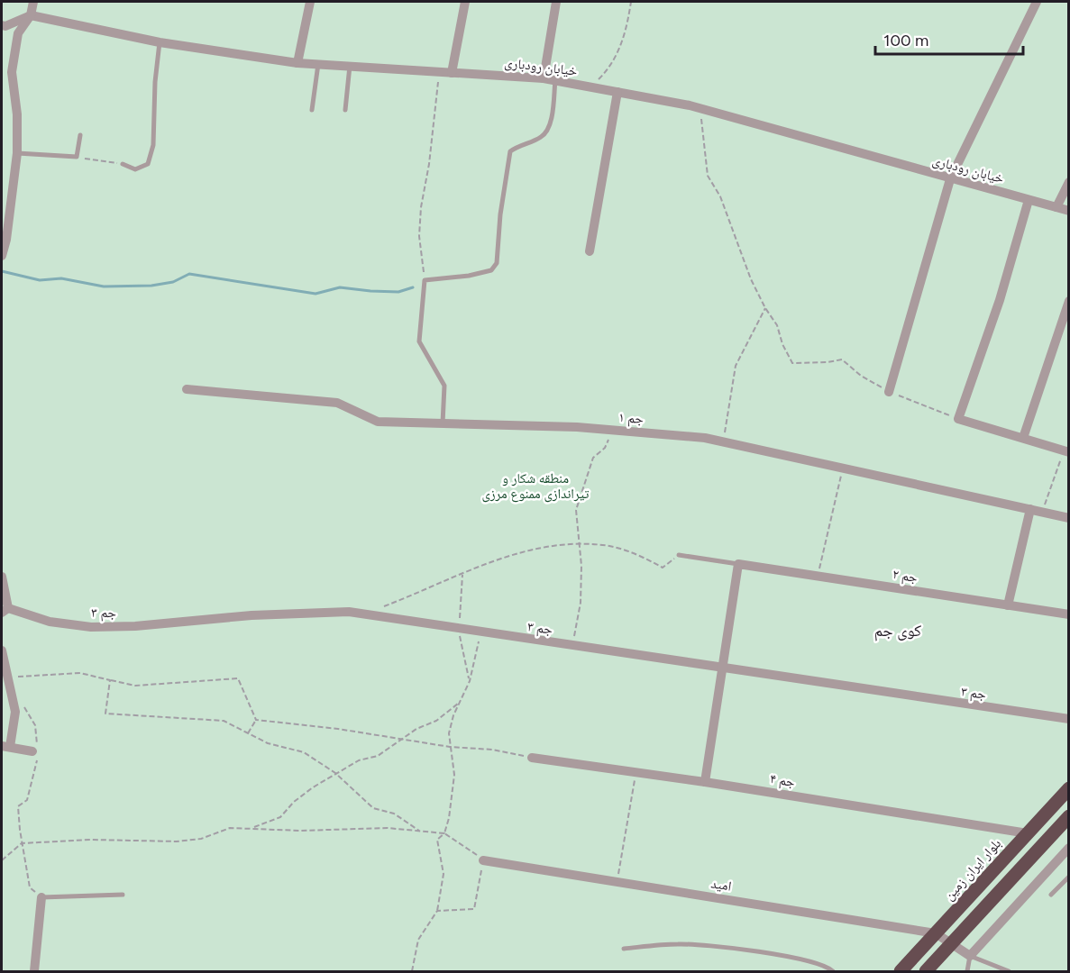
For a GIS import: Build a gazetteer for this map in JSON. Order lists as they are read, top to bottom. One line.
{"streets":{"main road":["بلوار ایران زمین"],"street":["خیابان رودباری","جم ۱","جم ۲","جم ۳","جم ۴","امید"]},"crossings":[["جم ۴","بلوار ایران زمین"],["بلوار ایران زمین","امید"]],"districts":["کوی جم"],"parks":["منطقه شکار و تیراندازی ممنوع مرزی"],"scale_bar":"100 m"}
